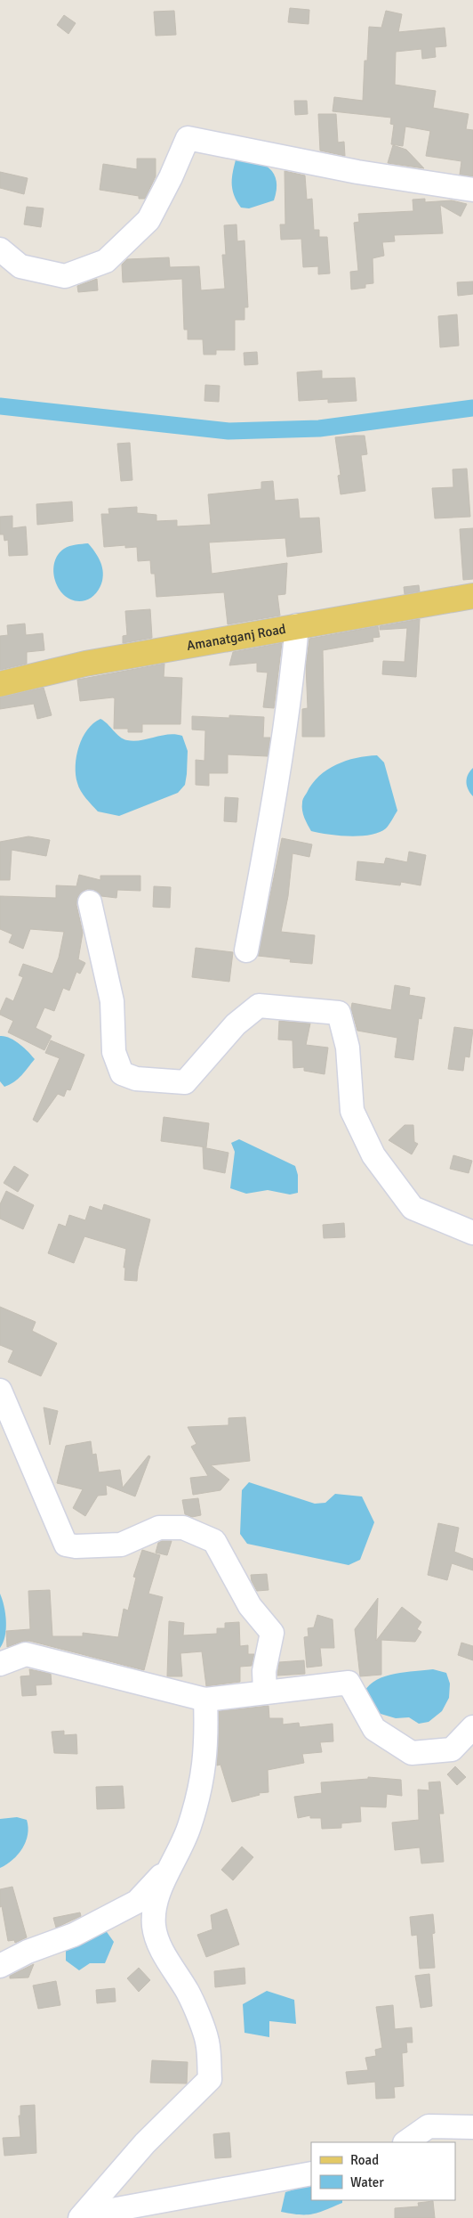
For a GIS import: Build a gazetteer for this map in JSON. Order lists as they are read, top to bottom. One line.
{"streets":{"main road":["Amanatganj Road"]},"legend":["Road","Water"]}
